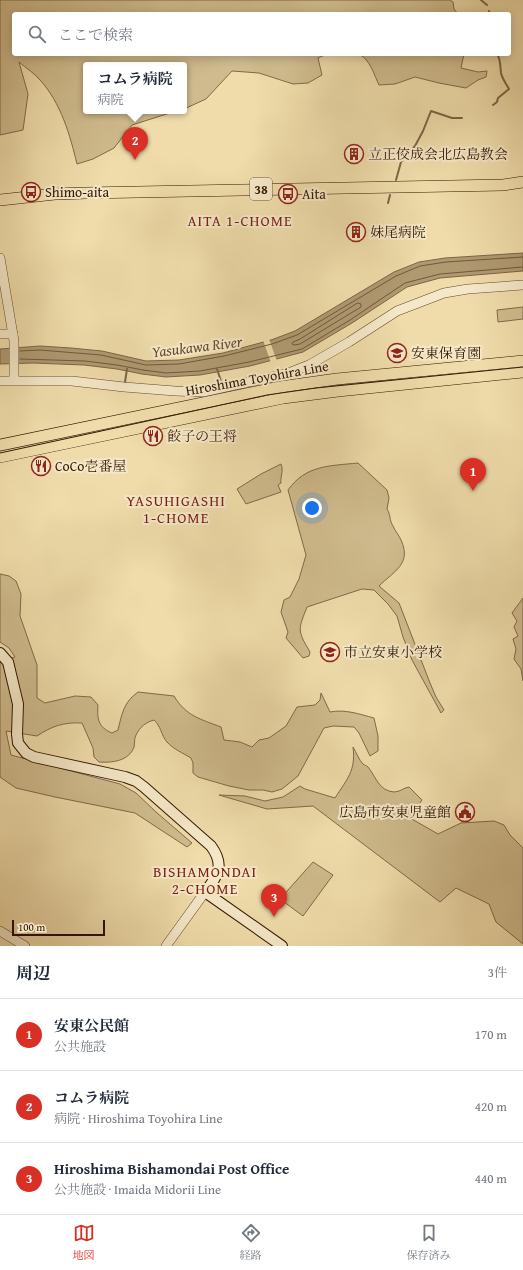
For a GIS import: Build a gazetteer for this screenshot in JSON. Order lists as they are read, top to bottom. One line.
{"streets":{"main road":["38","Hiroshima Toyohira Line"]},"districts":["AITA 1-CHOME","YASUHIGASHI 1-CHOME","BISHAMONDAI 2-CHOME"],"water":["Yasukawa River"],"places":{"building":["立正佼成会北広島教会","妹尾病院"],"bus stop":["Shimo-aita","Aita"],"school or university":["安東保育園","市立安東小学校"],"restaurant":["餃子の王将","CoCo壱番屋"],"public building":["広島市安東児童館"]},"scale_bar":"100 m","page":{"search":"ここで検索","popup":["コムラ病院","病院"],"pins":["2","1","3"],"scale":"100 m","heading":["周辺","3件"],"list":[{"mark":"1","name":"安東公民館","note":"公共施設","value":"170 m"},{"mark":"2","name":"コムラ病院","note":"病院 · Hiroshima Toyohira Line","value":"420 m"},{"mark":"3","name":"Hiroshima Bishamondai Post Office","note":"公共施設 · Imaida Midorii Line","value":"440 m"}],"nav":["地図","経路","保存済み"]}}
